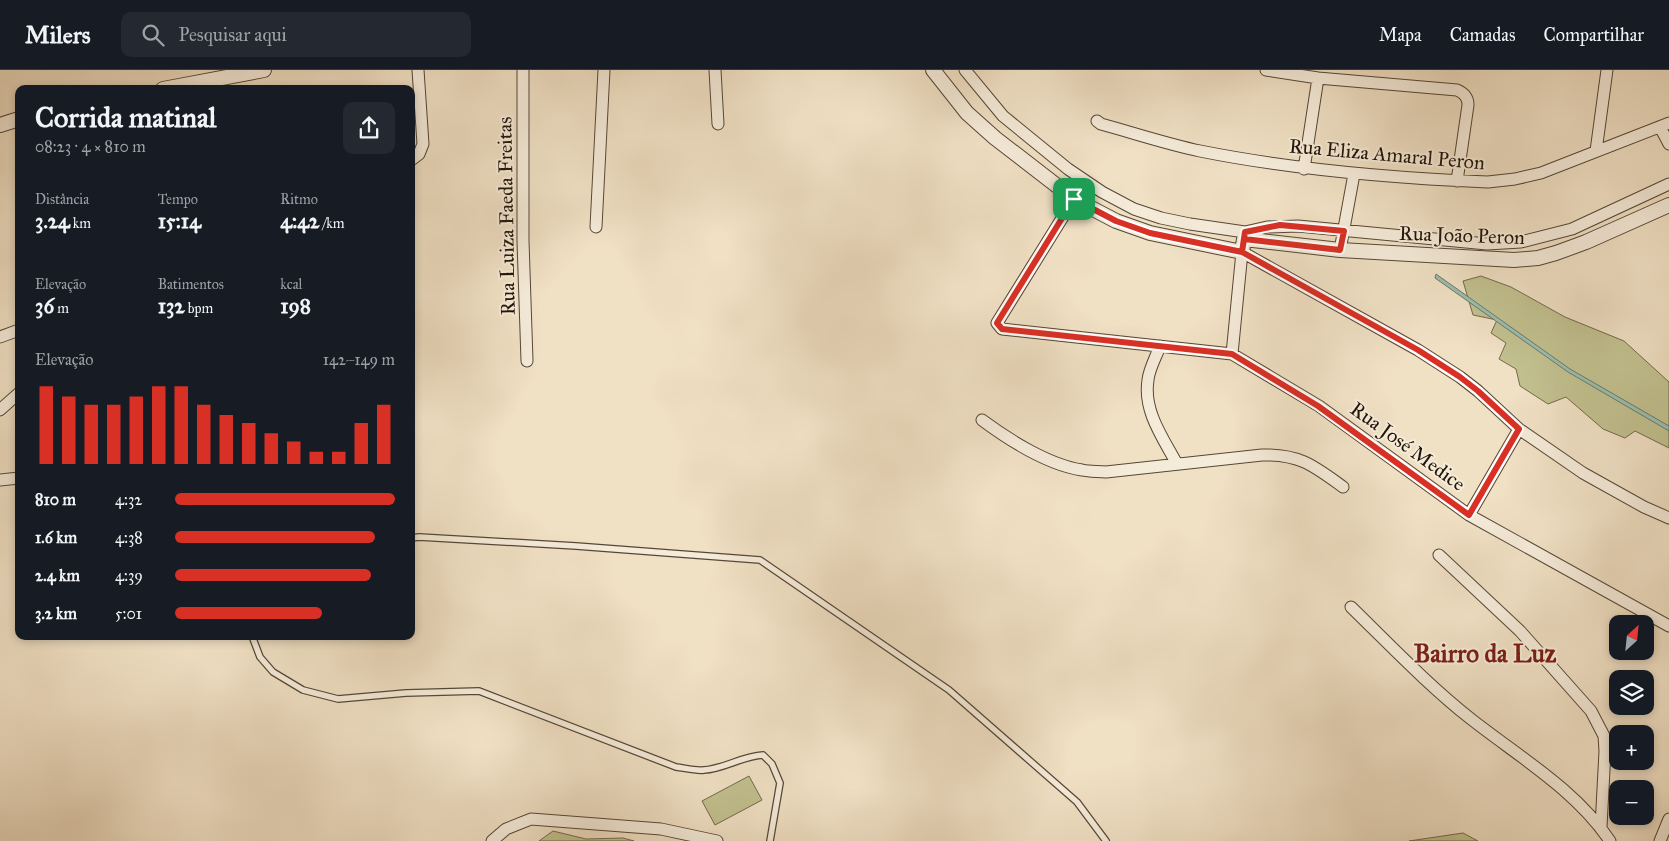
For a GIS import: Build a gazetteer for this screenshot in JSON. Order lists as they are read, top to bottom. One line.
{"streets":{"street":["Rua Eliza Amaral Peron","Rua Luiza Faeda Freitas","Rua João Peron","Rua José Medice"]},"districts":["Bairro da Luz"],"north":"top right","page":{"header":"Milers","search":"Pesquisar aqui","nav":["Mapa","Camadas","Compartilhar"],"heading":["Corrida matinal","08:23 · 4 × 810 m"],"stats":[["Distância","3.24 km"],["Tempo","15:14"],["Ritmo","4:42 /km"],["Elevação","36 m"],["Batimentos","132 bpm"],["kcal","198"]],"chart":["Elevação","142–149 m"],"list":[{"name":"810 m","note":"4:32"},{"name":"1.6 km","note":"4:38"},{"name":"2.4 km","note":"4:39"},{"name":"3.2 km","note":"5:01"}],"map_buttons":["+","−"]}}
